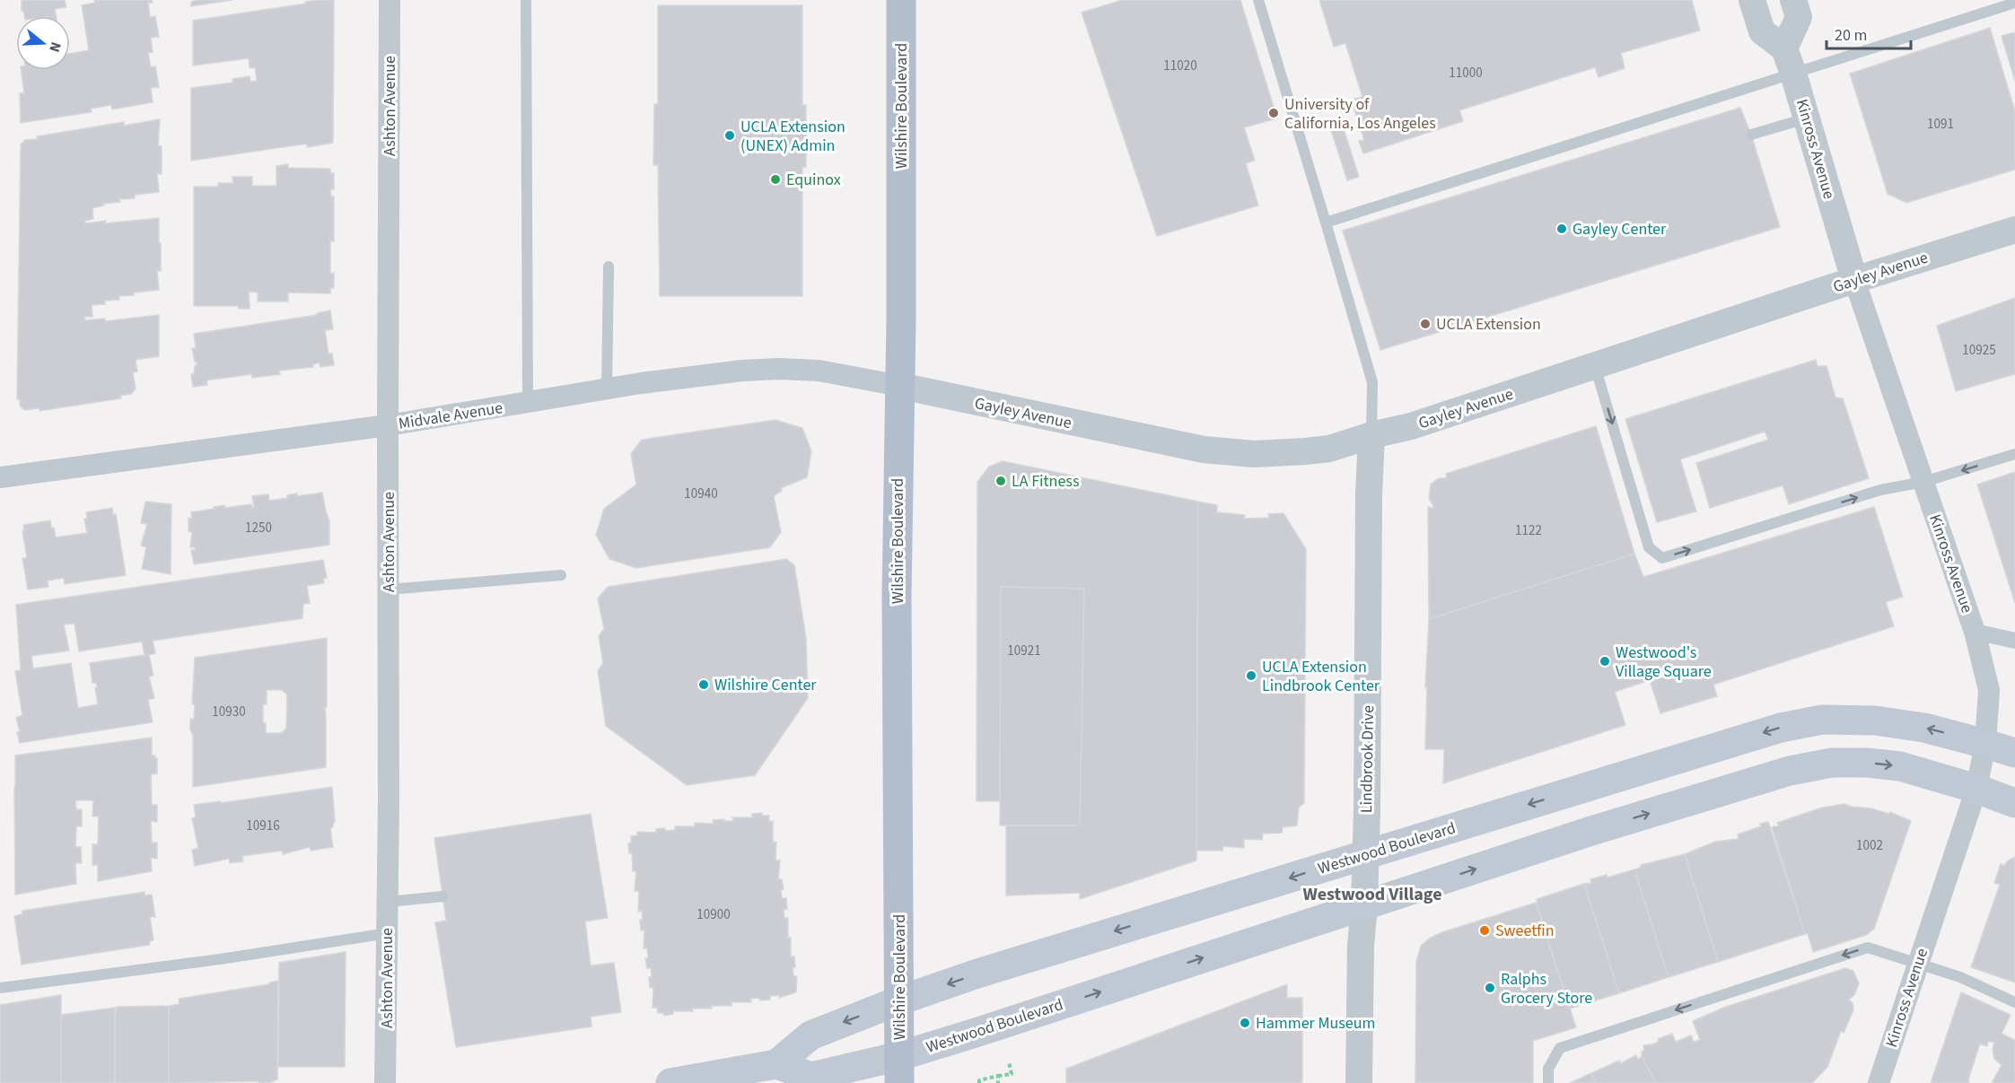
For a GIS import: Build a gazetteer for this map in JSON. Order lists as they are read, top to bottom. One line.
{"streets":{"main road":["Wilshire Boulevard","Westwood Boulevard"],"street":["Ashton Avenue","Kinross Avenue","Gayley Avenue","Midvale Avenue","Lindbrook Drive"]},"crossings":[["Ashton Avenue","Midvale Avenue"],["Wilshire Boulevard","Gayley Avenue"],["Wilshire Boulevard","Midvale Avenue"],["Wilshire Boulevard","Westwood Boulevard"],["Kinross Avenue","Gayley Avenue"],["Kinross Avenue","Westwood Boulevard"],["Gayley Avenue","Midvale Avenue"],["Gayley Avenue","Lindbrook Drive"],["Lindbrook Drive","Westwood Boulevard"]],"districts":["Westwood Village"],"places":["University of California, Los Angeles","UCLA Extension (UNEX) Admin","Equinox","Gayley Center","UCLA Extension","LA Fitness","Westwood's Village Square","UCLA Extension Lindbrook Center","Wilshire Center","Sweetfin","Ralphs Grocery Store","Hammer Museum"],"house_numbers":["11020","11000","1091","10925","10940","1250","1122","10921","10930","10916","1002","10900"],"scale_bar":"20 m","north":"right"}
